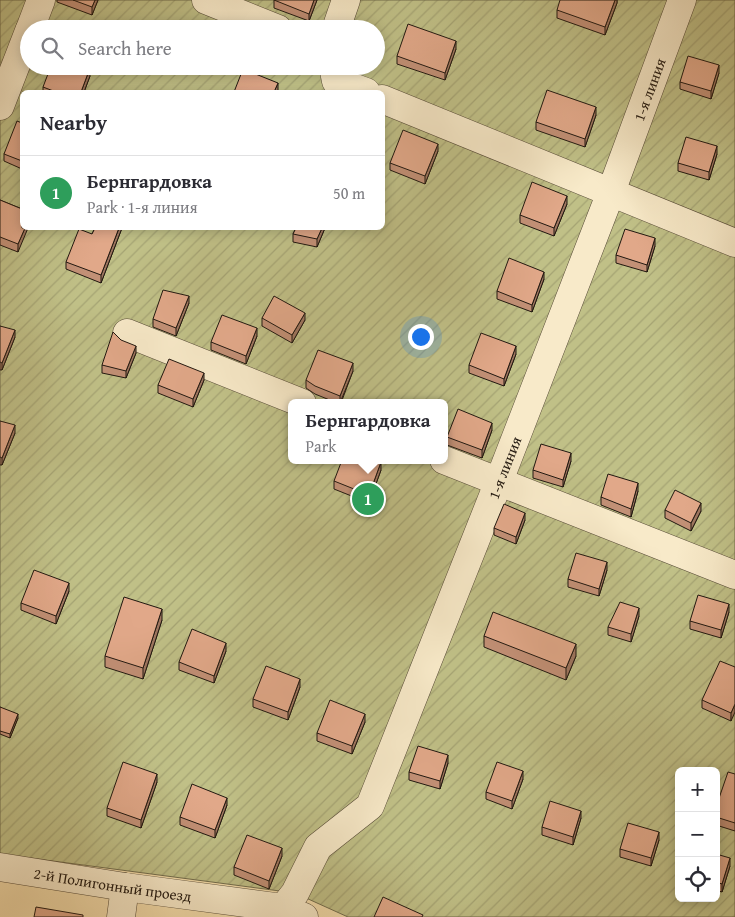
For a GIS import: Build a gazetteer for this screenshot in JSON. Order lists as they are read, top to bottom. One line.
{"streets":{"street":["1-я линия","2-й Полигонный проезд"]},"crossings":[["1-я линия","2-й Полигонный проезд"]],"page":{"search":"Search here","heading":"Nearby","list":[{"mark":"1","name":"Бернгардовка","note":"Park · 1-я линия","value":"50 m"}],"popup":["Бернгардовка","Park"],"pins":"1","map_buttons":["+","−"]}}
